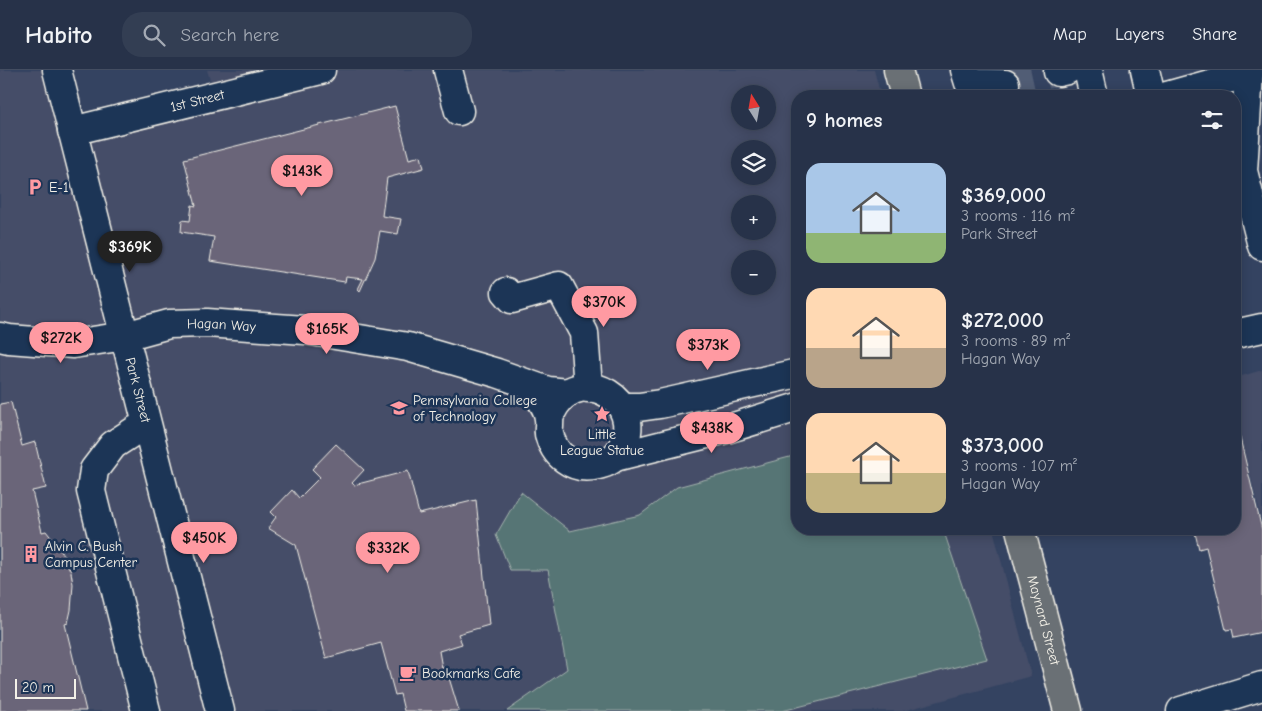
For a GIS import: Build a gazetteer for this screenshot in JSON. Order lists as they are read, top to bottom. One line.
{"streets":{"main road":["Maynard Street"],"street":["1st Street","Hagan Way","Park Street"]},"crossings":[["1st Street","Park Street"],["Hagan Way","Park Street"]],"places":{"parking":["E-1"],"school or university":["Pennsylvania College of Technology"],"place":["Little League Statue"],"building":["Alvin C. Bush Campus Center"],"cafe":["Bookmarks Cafe"]},"scale_bar":"20 m","north":"top","page":{"header":"Habito","search":"Search here","nav":["Map","Layers","Share"],"map_buttons":["+","−"],"heading":"9 homes","list":[{"name":"$369,000","note":"3 rooms · 116 m² · Park Street"},{"name":"$272,000","note":"3 rooms · 89 m² · Hagan Way"},{"name":"$373,000","note":"3 rooms · 107 m² · Hagan Way"}],"price":["$143K","$369K","$370K","$165K","$272K","$373K","$438K","$450K","$332K"],"scale":"20 m"}}
